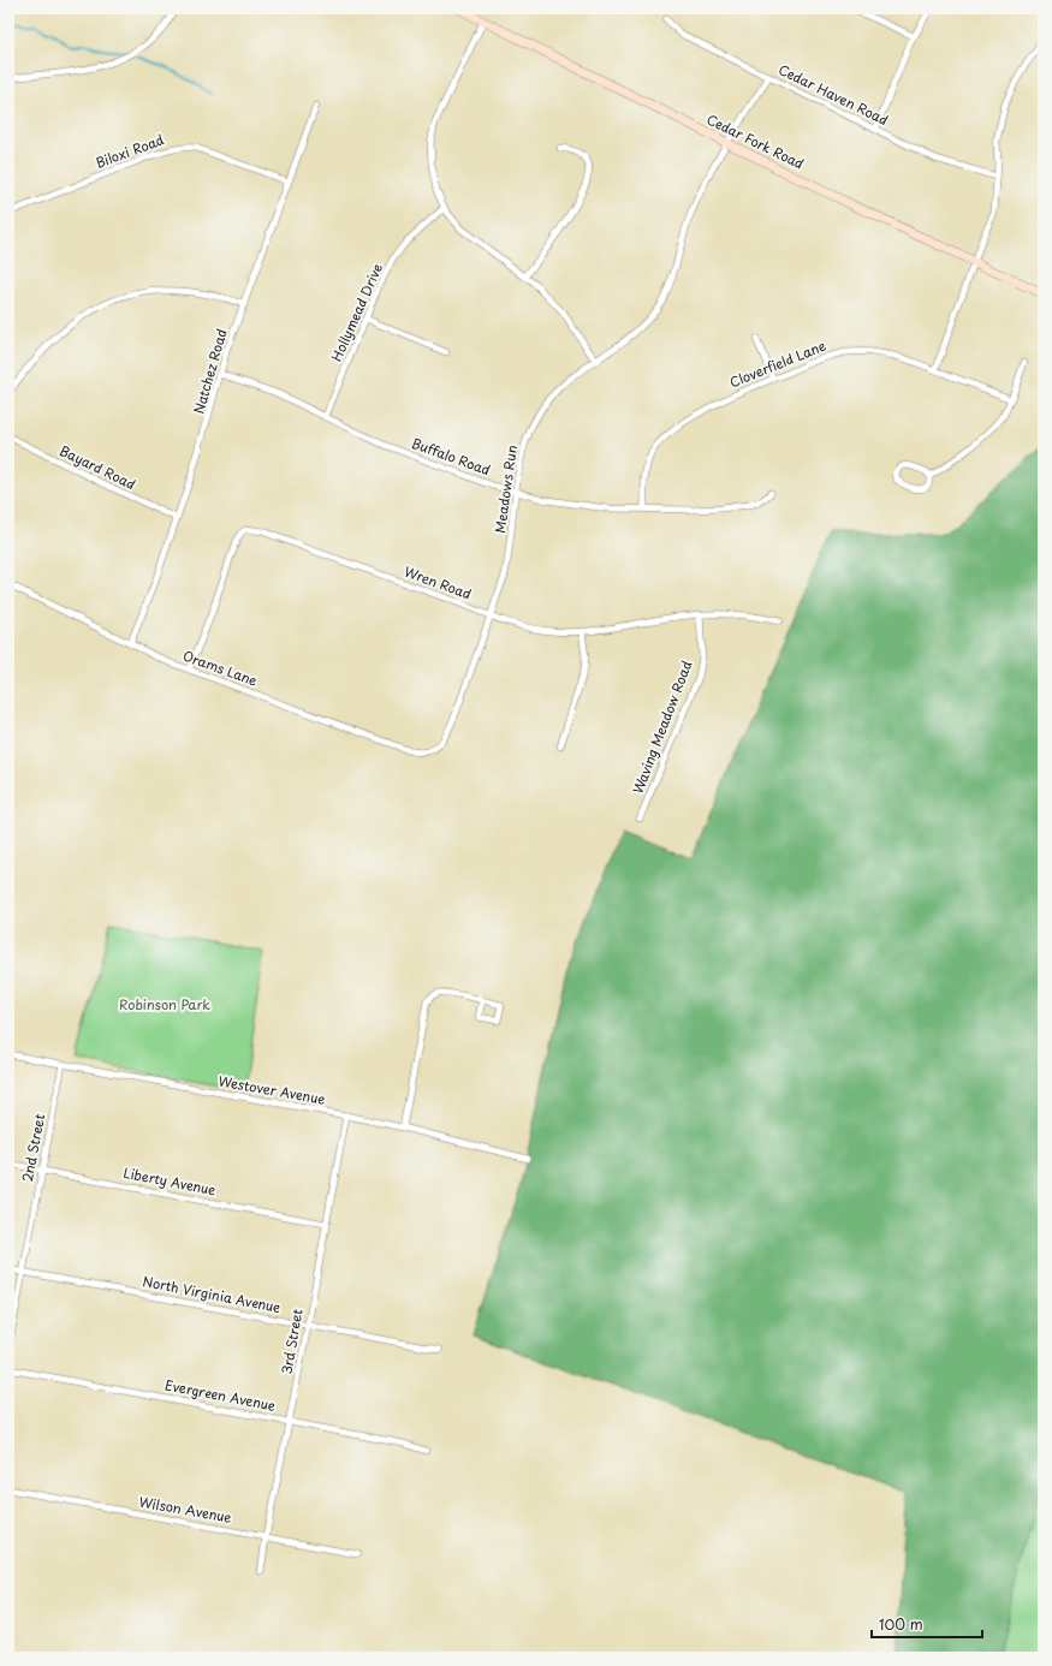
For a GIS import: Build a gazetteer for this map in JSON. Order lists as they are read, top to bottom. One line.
{"streets":{"street":["Cedar Haven Road","Cedar Fork Road","Biloxi Road","Hollymead Drive","Cloverfield Lane","Natchez Road","Buffalo Road","Bayard Road","Meadows Run","Wren Road","Orams Lane","Waving Meadow Road","Westover Avenue","2nd Street","Liberty Avenue","North Virginia Avenue","3rd Street","Evergreen Avenue","Wilson Avenue"]},"crossings":[["Cedar Haven Road","Meadows Run"],["Cedar Fork Road","Meadows Run"],["Biloxi Road","Natchez Road"],["Hollymead Drive","Buffalo Road"],["Cloverfield Lane","Buffalo Road"],["Natchez Road","Buffalo Road"],["Natchez Road","Bayard Road"],["Natchez Road","Orams Lane"],["Buffalo Road","Meadows Run"],["Meadows Run","Wren Road"],["Meadows Run","Orams Lane"],["Wren Road","Orams Lane"],["Wren Road","Waving Meadow Road"],["Westover Avenue","2nd Street"],["Westover Avenue","3rd Street"],["2nd Street","Liberty Avenue"],["2nd Street","North Virginia Avenue"],["Liberty Avenue","3rd Street"],["North Virginia Avenue","3rd Street"],["3rd Street","Evergreen Avenue"],["3rd Street","Wilson Avenue"]],"parks":["Robinson Park"],"scale_bar":"100 m"}
